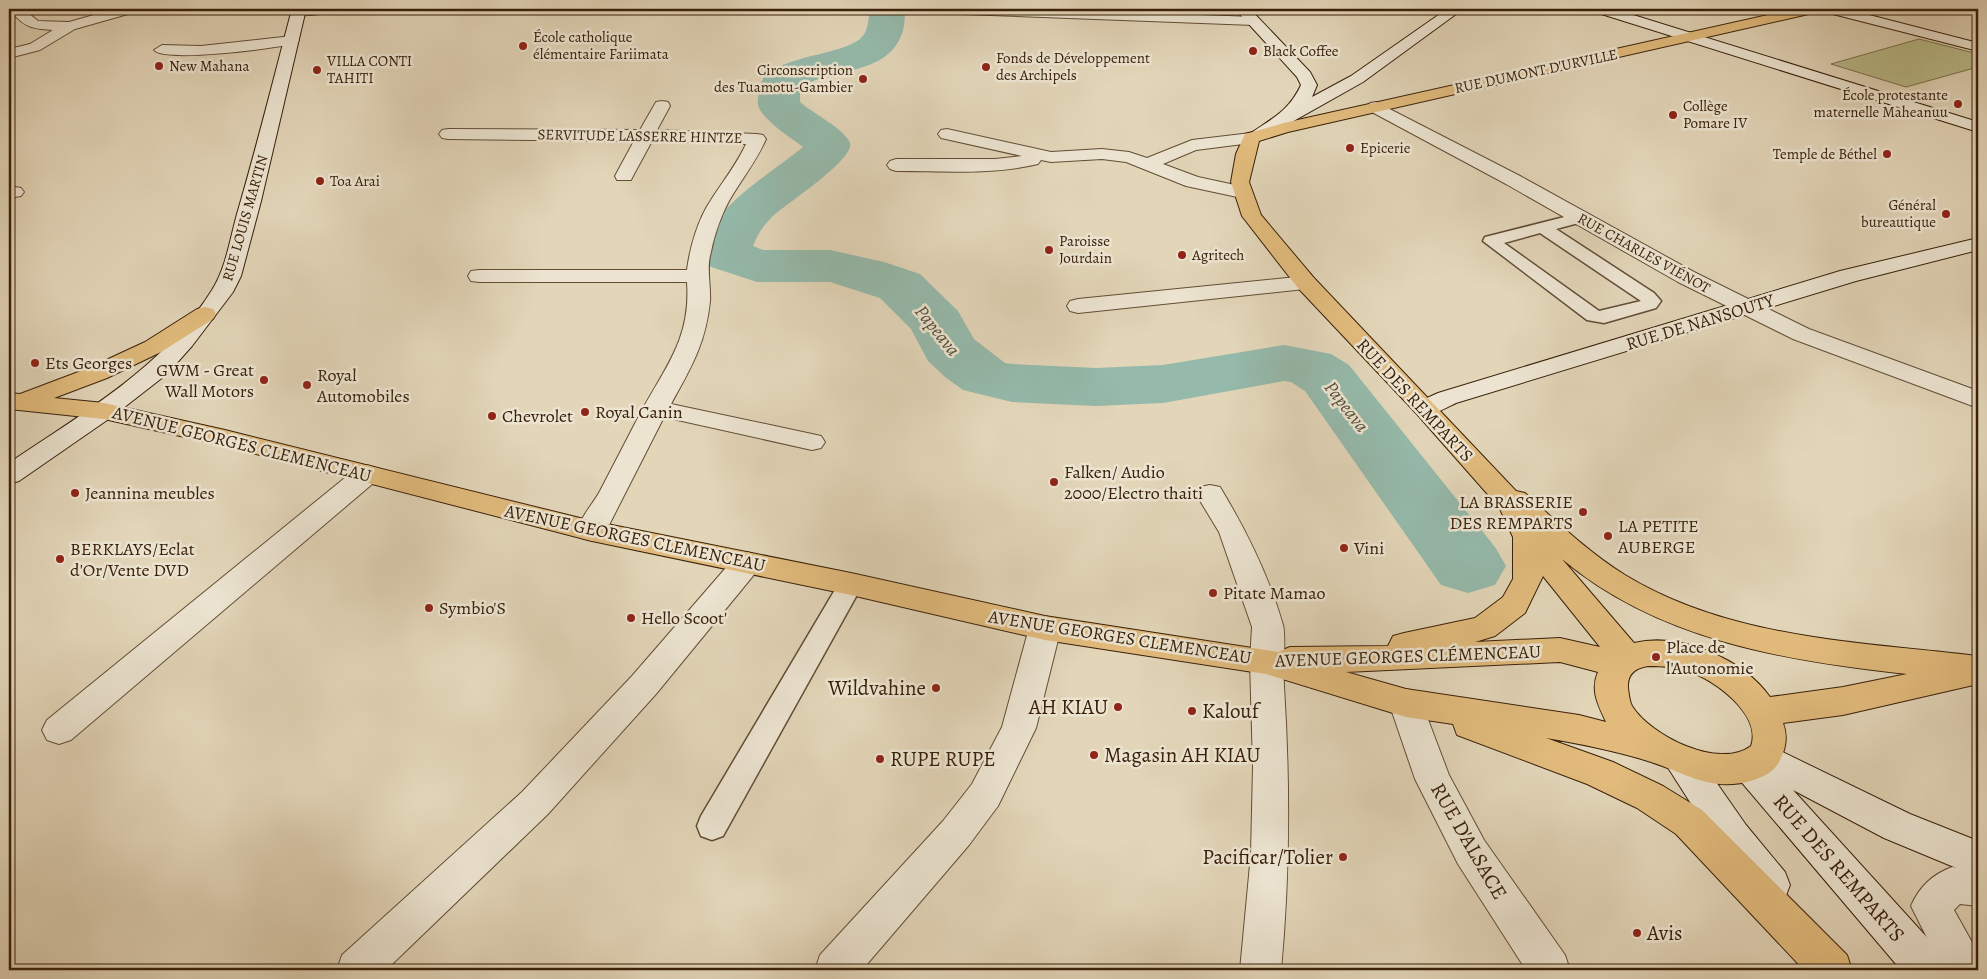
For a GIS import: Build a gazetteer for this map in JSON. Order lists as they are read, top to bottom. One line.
{"streets":{"main road":["RUE DUMONT D'URVILLE","RUE DES REMPARTS","AVENUE GEORGES CLEMENCEAU","AVENUE GEORGES CLÉMENCEAU"],"street":["SERVITUDE LASSERRE HINTZE","RUE LOUIS MARTIN","RUE CHARLES VIÉNOT","RUE DE NANSOUTY","RUE D'ALSACE"]},"crossings":[["RUE DUMONT D'URVILLE","RUE CHARLES VIÉNOT"],["RUE DUMONT D'URVILLE","RUE DES REMPARTS"],["SERVITUDE LASSERRE HINTZE","AVENUE GEORGES CLEMENCEAU"],["RUE LOUIS MARTIN","AVENUE GEORGES CLEMENCEAU"],["RUE CHARLES VIÉNOT","RUE DE NANSOUTY"],["RUE DE NANSOUTY","RUE DES REMPARTS"],["RUE DES REMPARTS","AVENUE GEORGES CLÉMENCEAU"],["AVENUE GEORGES CLEMENCEAU","AVENUE GEORGES CLÉMENCEAU"],["AVENUE GEORGES CLÉMENCEAU","RUE D'ALSACE"]],"water":["Papeava"],"places":["École catholique élémentaire Fariimata","Black Coffee","New Mahana","Fonds de Développement des Archipels","VILLA CONTI TAHITI","Circonscription des Tuamotu-Gambier","École protestante maternelle Maheanuu","Collège Pomare IV","Epicerie","Temple de Béthel","Toa Arai","Général bureautique","Paroisse Jourdain","Agritech","Ets Georges","GWM - Great Wall Motors","Royal Automobiles","Royal Canin","Chevrolet","Falken/ Audio 2000/Electro thaiti","Jeannina meubles","LA BRASSERIE DES REMPARTS","LA PETITE AUBERGE","Vini","BERKLAYS/Eclat d'Or/Vente DVD","Pitate Mamao","Symbio'S","Hello Scoot'","Place de l'Autonomie","Wildvahine","AH KIAU","Kalouf","Magasin AH KIAU","RUPE RUPE","Pacificar/Tolier","Avis"]}
